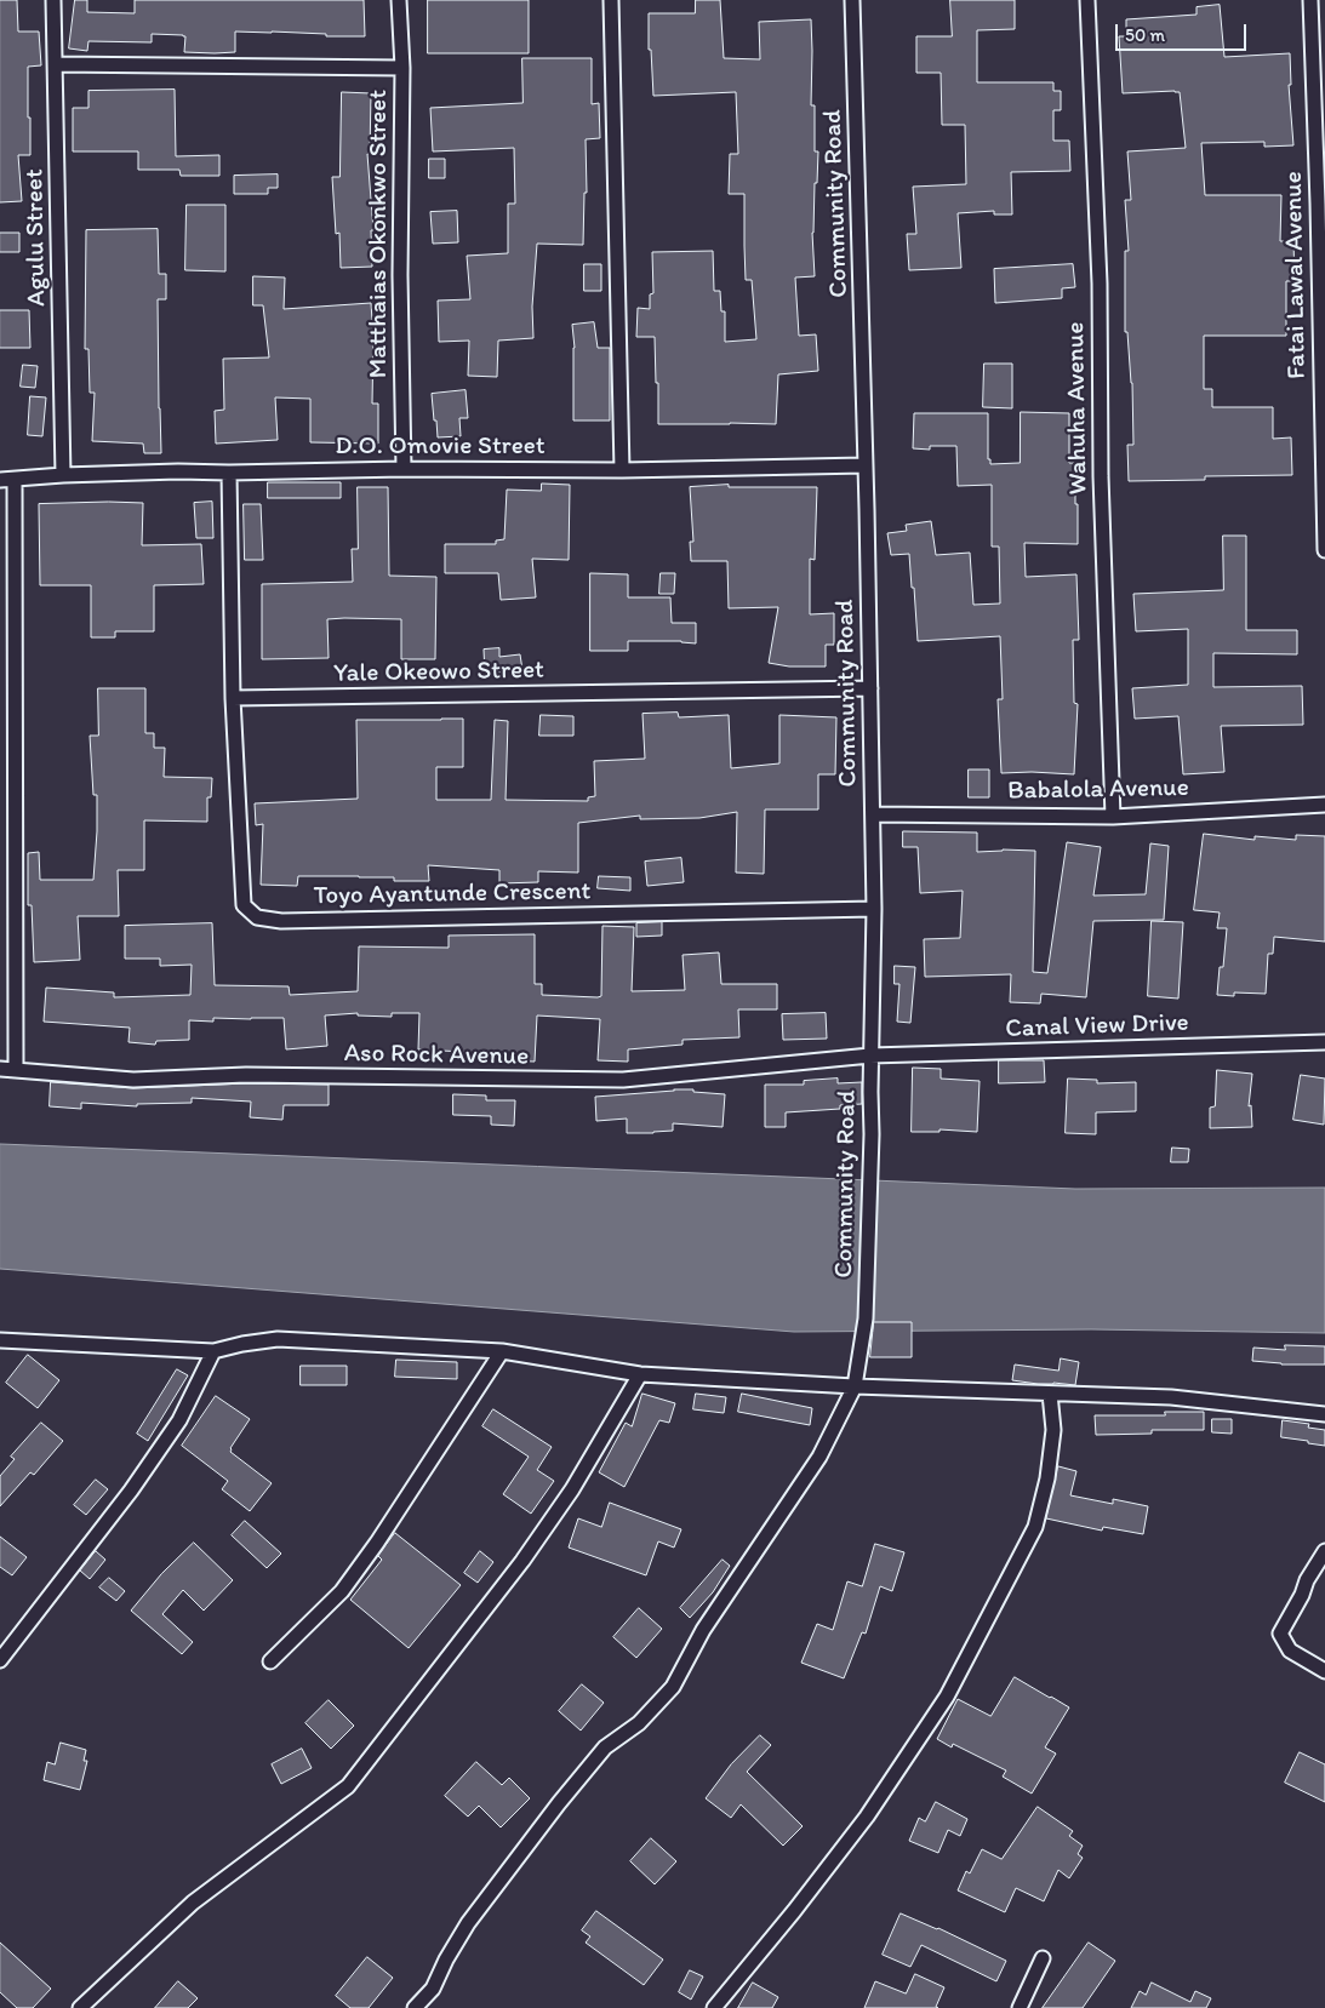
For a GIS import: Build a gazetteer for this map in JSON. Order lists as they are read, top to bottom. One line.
{"streets":{"street":["Community Road","Matthaias Okonkwo Street","Agulu Street","Fatai Lawal Avenue","Wahuha Avenue","D.O. Omovie Street","Yale Okeowo Street","Babalola Avenue","Toyo Ayantunde Crescent","Canal View Drive","Aso Rock Avenue"]},"crossings":[["Community Road","D.O. Omovie Street"],["Community Road","Yale Okeowo Street"],["Community Road","Babalola Avenue"],["Community Road","Toyo Ayantunde Crescent"],["Community Road","Canal View Drive"],["Community Road","Aso Rock Avenue"],["Matthaias Okonkwo Street","D.O. Omovie Street"],["Agulu Street","D.O. Omovie Street"],["Wahuha Avenue","Babalola Avenue"],["Yale Okeowo Street","Toyo Ayantunde Crescent"],["Canal View Drive","Aso Rock Avenue"]],"scale_bar":"50 m"}
